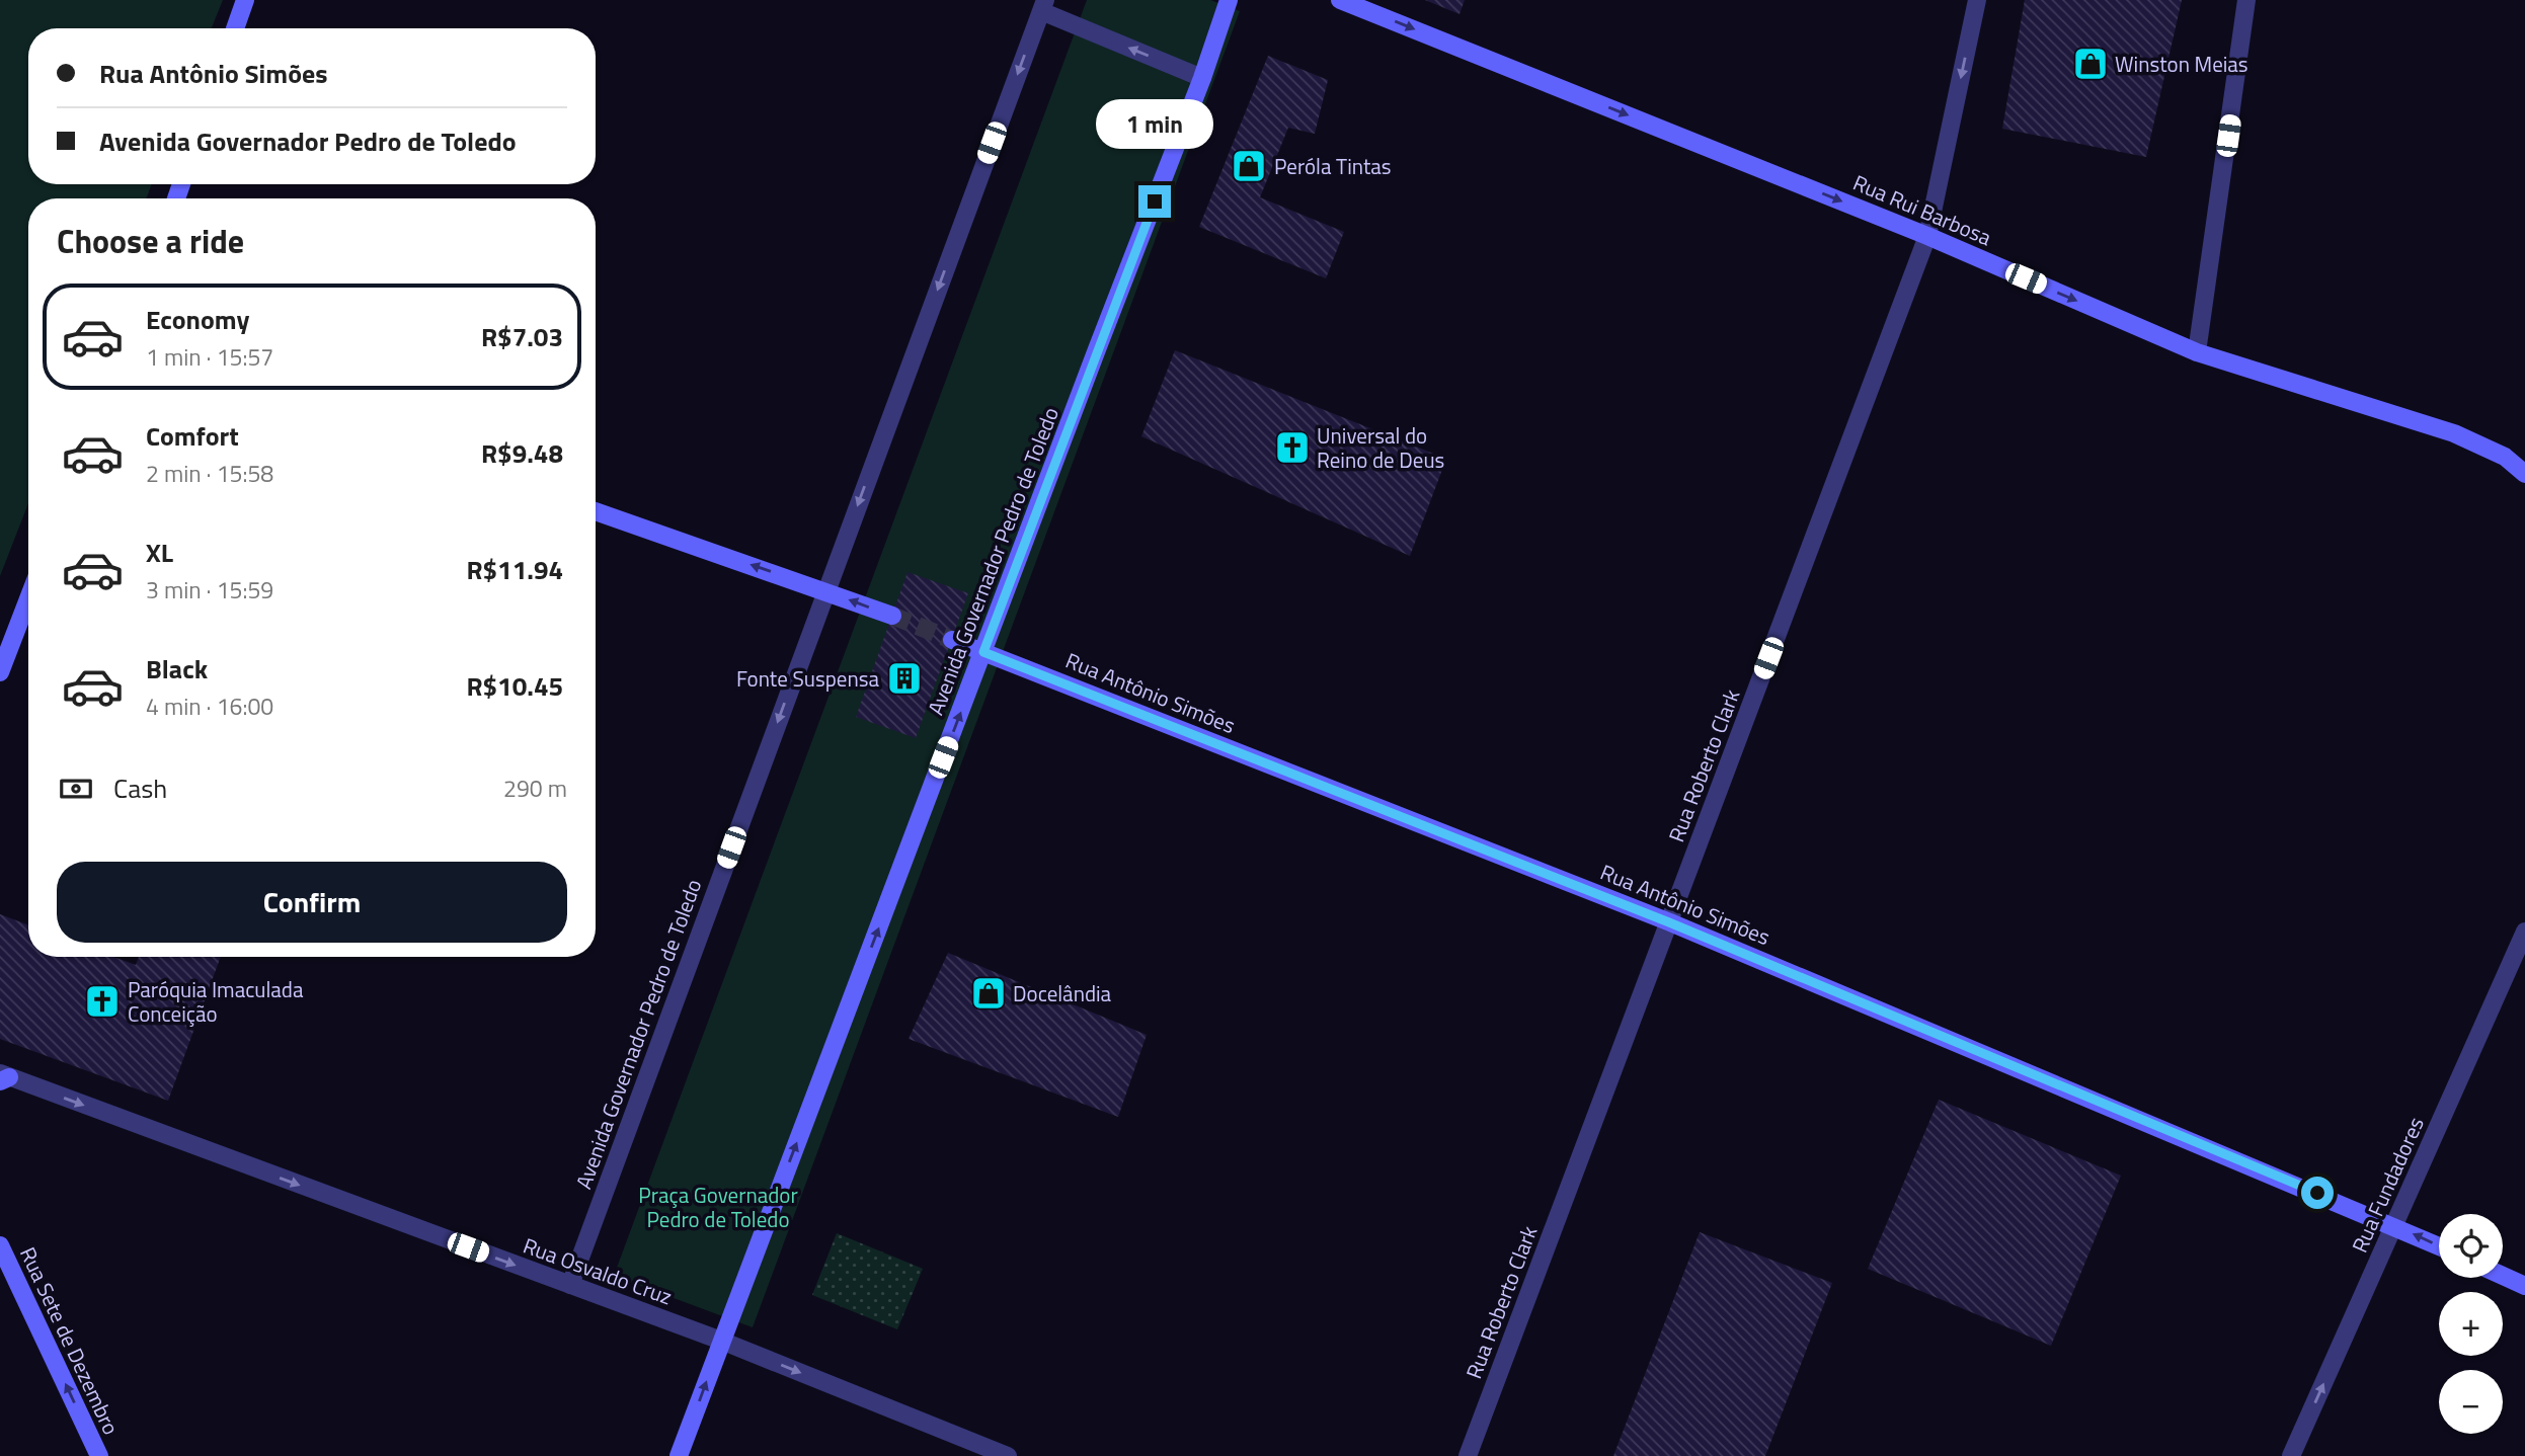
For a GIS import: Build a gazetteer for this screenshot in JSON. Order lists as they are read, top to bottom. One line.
{"streets":{"street":["Rua Rui Barbosa","Avenida Governador Pedro de Toledo","Rua Antônio Simões","Rua Roberto Clark","Rua Fundadores","Rua Osvaldo Cruz","Rua Sete de Dezembro"]},"crossings":[["Rua Rui Barbosa","Rua Roberto Clark"],["Avenida Governador Pedro de Toledo","Rua Antônio Simões"],["Avenida Governador Pedro de Toledo","Rua Osvaldo Cruz"],["Rua Antônio Simões","Rua Roberto Clark"],["Rua Antônio Simões","Rua Fundadores"]],"one_way":["Rua Rui Barbosa","Rua Fundadores","Rua Osvaldo Cruz","Rua Sete de Dezembro"],"parks":["Praça Governador Pedro de Toledo"],"places":{"shop":["Winston Meias","Peróla Tintas","Docelândia"],"church":["Universal do Reino de Deus","Paróquia Imaculada Conceição"],"building":["Fonte Suspensa"]},"page":{"banner":["Rua Antônio Simões","Avenida Governador Pedro de Toledo"],"bubble":"1 min","heading":"Choose a ride","list":[{"name":"Economy","note":"1 min · 15:57","value":"R$7.03"},{"name":"Comfort","note":"2 min · 15:58","value":"R$9.48"},{"name":"XL","note":"3 min · 15:59","value":"R$11.94"},{"name":"Black","note":"4 min · 16:00","value":"R$10.45"}],"pay":["Cash","290 m"],"buttons":"Confirm","map_buttons":["+","−"]}}
